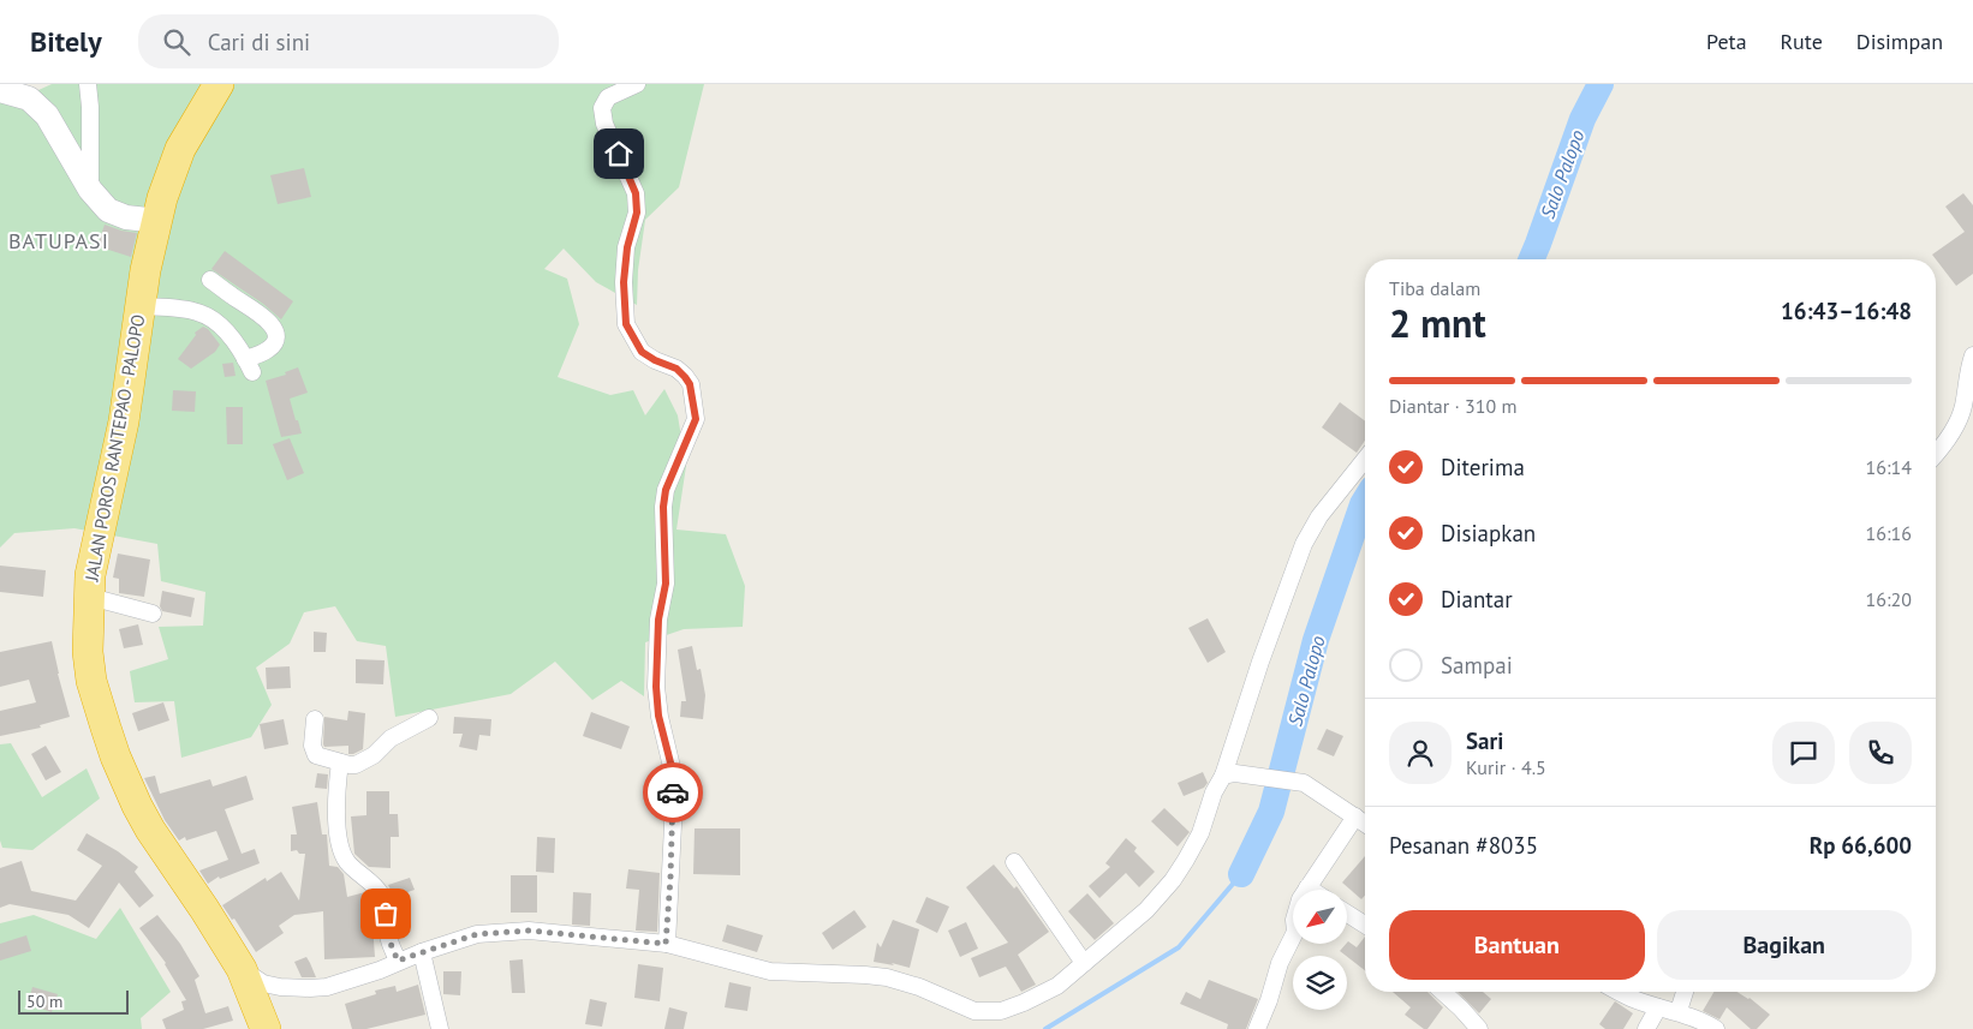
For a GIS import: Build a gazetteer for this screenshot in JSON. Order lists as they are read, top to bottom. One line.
{"streets":{"highway":["JALAN POROS RANTEPAO - PALOPO"]},"districts":["BATUPASI"],"water":["Salo Palopo"],"scale_bar":"50 m","north":"bottom left","page":{"header":"Bitely","search":"Cari di sini","nav":["Peta","Rute","Disimpan"],"heading":["2 mnt","Tiba dalam","16:43–16:48"],"panel":["Sari","Kurir · 4.5","Pesanan #8035","Rp 66,600"],"bar":"Diantar · 310 m","list":[["Diterima","16:14"],["Disiapkan","16:16"],["Diantar","16:20"],"Sampai"],"buttons":["Bantuan","Bagikan"],"scale":"50 m"}}
